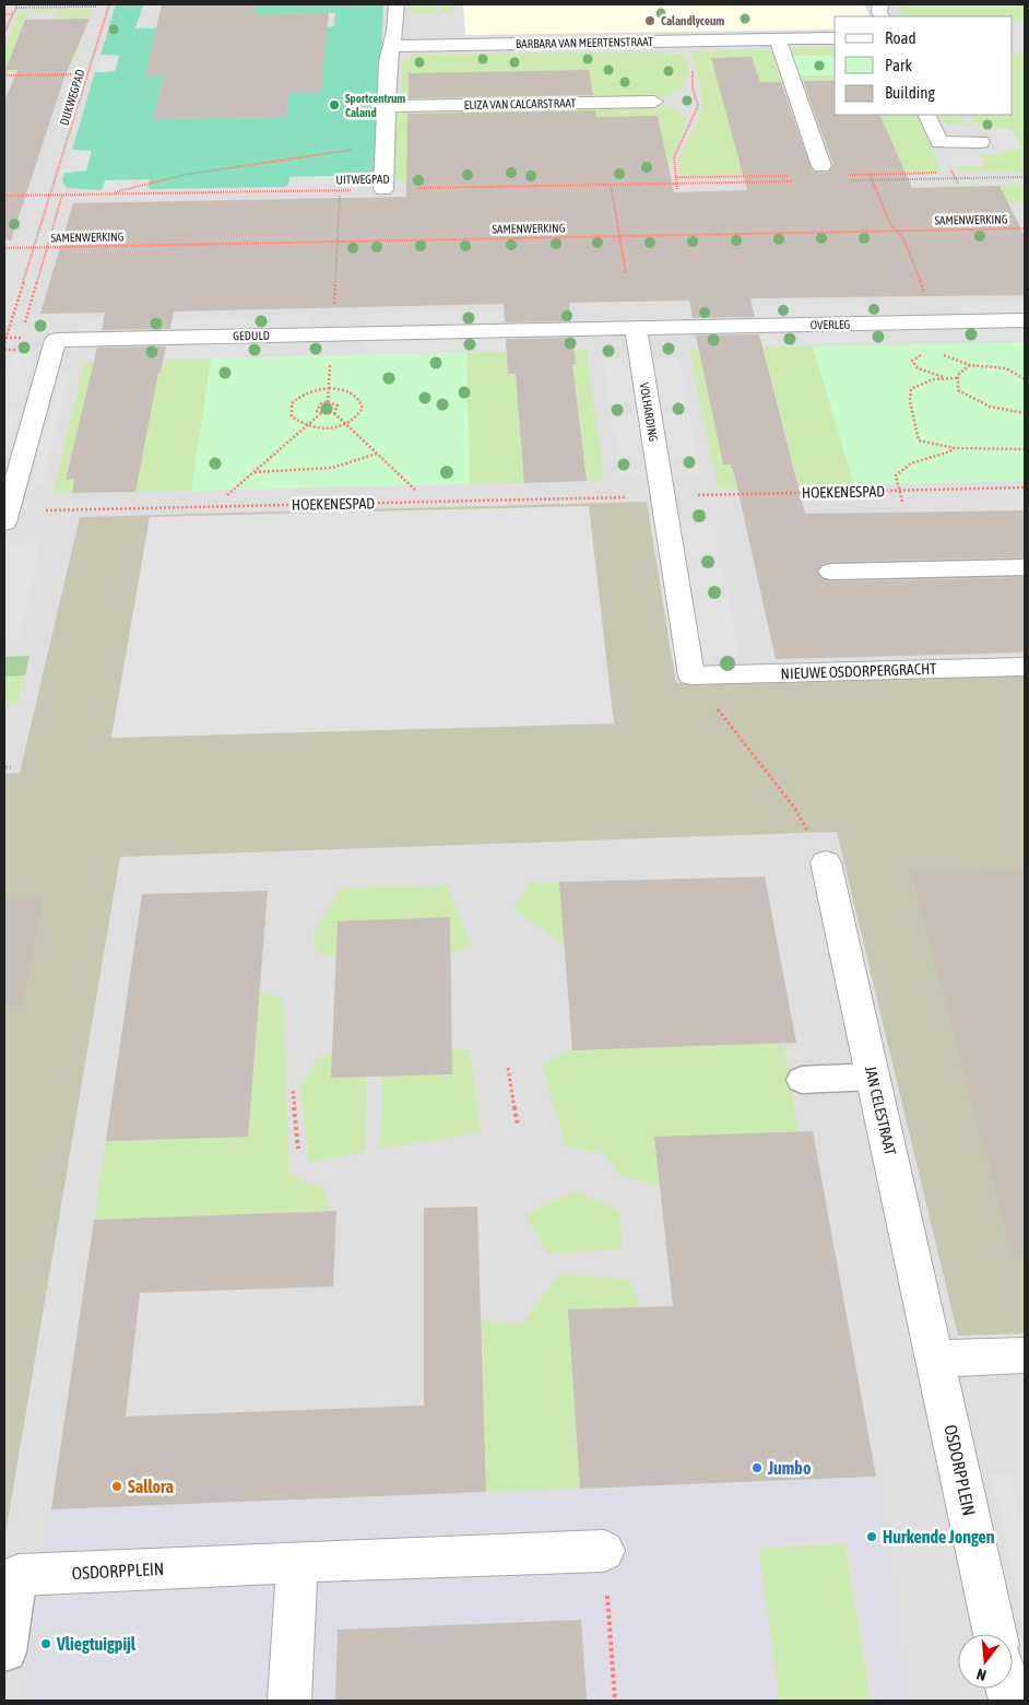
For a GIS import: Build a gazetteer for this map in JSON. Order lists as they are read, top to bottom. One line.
{"streets":{"street":["BARBARA VAN MEERTENSTRAAT","ELIZA VAN CALCARSTRAAT","OVERLEG","GEDULD","VOLHARDING","NIEUWE OSDORPERGRACHT","JAN CELESTRAAT","OSDORPPLEIN"],"path":["DIJKWEGPAD","UITWEGPAD","SAMENWERKING","HOEKENESPAD"]},"crossings":[["DIJKWEGPAD","UITWEGPAD"],["OVERLEG","GEDULD"],["OVERLEG","VOLHARDING"],["GEDULD","VOLHARDING"],["GEDULD","HOEKENESPAD"],["VOLHARDING","HOEKENESPAD"],["JAN CELESTRAAT","OSDORPPLEIN"]],"places":["Calandlyceum","Sportcentrum Caland","Jumbo","Sallora","Hurkende Jongen","Vliegtuigpijl"],"legend":["Road","Park","Building"],"north":"bottom"}
